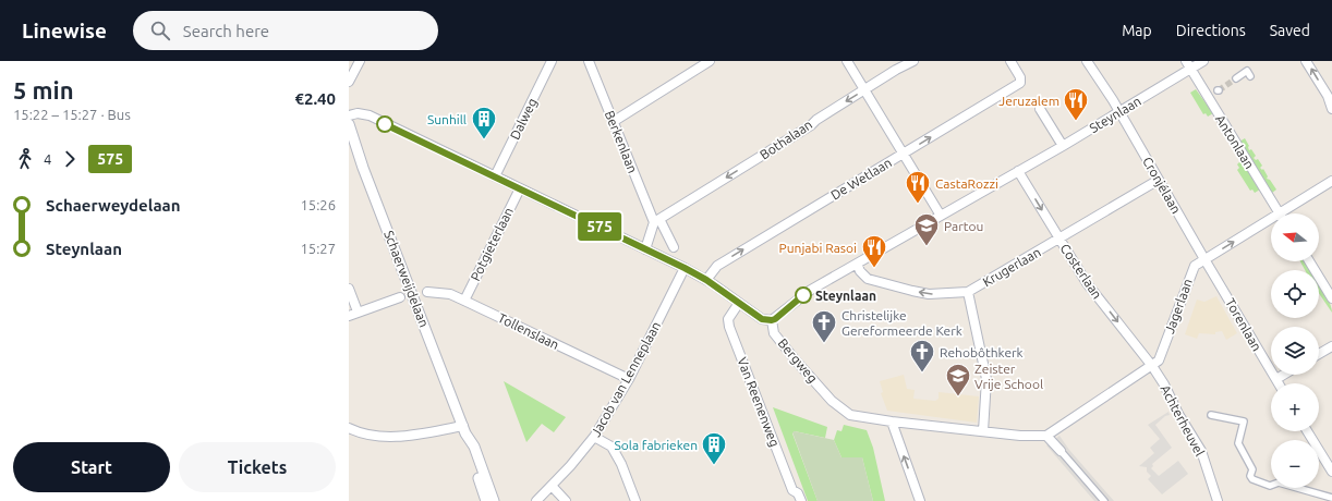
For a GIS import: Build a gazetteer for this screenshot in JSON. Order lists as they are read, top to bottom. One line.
{"streets":{"street":["Steynlaan","Dalweg","Bothalaan","Berkenlaan","Antonlaan","De Wetlaan","Cronjélaan","Potgieterlaan","Krugerlaan","Costerlaan","Schaerweijdelaan","Jagerlaan","Torenlaan","Tollenslaan","Bergweg","Jacob van Lenneplaan","Van Reenenweg","Achterheuvel"]},"crossings":[["Steynlaan","Antonlaan"],["Steynlaan","Cronjélaan"],["Steynlaan","Krugerlaan"],["Steynlaan","Costerlaan"],["Steynlaan","Bergweg"],["Bothalaan","Berkenlaan"],["Antonlaan","Jagerlaan"],["Cronjélaan","Krugerlaan"],["Cronjélaan","Jagerlaan"],["Cronjélaan","Torenlaan"],["Potgieterlaan","Tollenslaan"],["Krugerlaan","Costerlaan"],["Costerlaan","Jagerlaan"],["Costerlaan","Achterheuvel"],["Jagerlaan","Torenlaan"],["Jagerlaan","Bergweg"],["Jagerlaan","Achterheuvel"],["Tollenslaan","Jacob van Lenneplaan"]],"one_way":["Bothalaan","De Wetlaan","Costerlaan"],"places":{"restaurant":["Jeruzalem","CastaRozzi","Punjabi Rasoi"],"building":["Sunhill","Sola fabrieken"],"school or university":["Partou","Zeister Vrije School"],"other":["Steynlaan"],"church":["Christelijke Gereformeerde Kerk","Rehobôthkerk"]},"lines":["bus line 575"],"north":"left","page":{"header":"Linewise","search":"Search here","nav":["Map","Directions","Saved"],"heading":["5 min","15:22 – 15:27 · Bus","€2.40"],"on_map":"575","legs":["4","575"],"list":[{"name":"Schaerweydelaan","value":"15:26"},{"name":"Steynlaan","value":"15:27"}],"map_buttons":["+","−"],"buttons":["Start","Tickets"]}}
